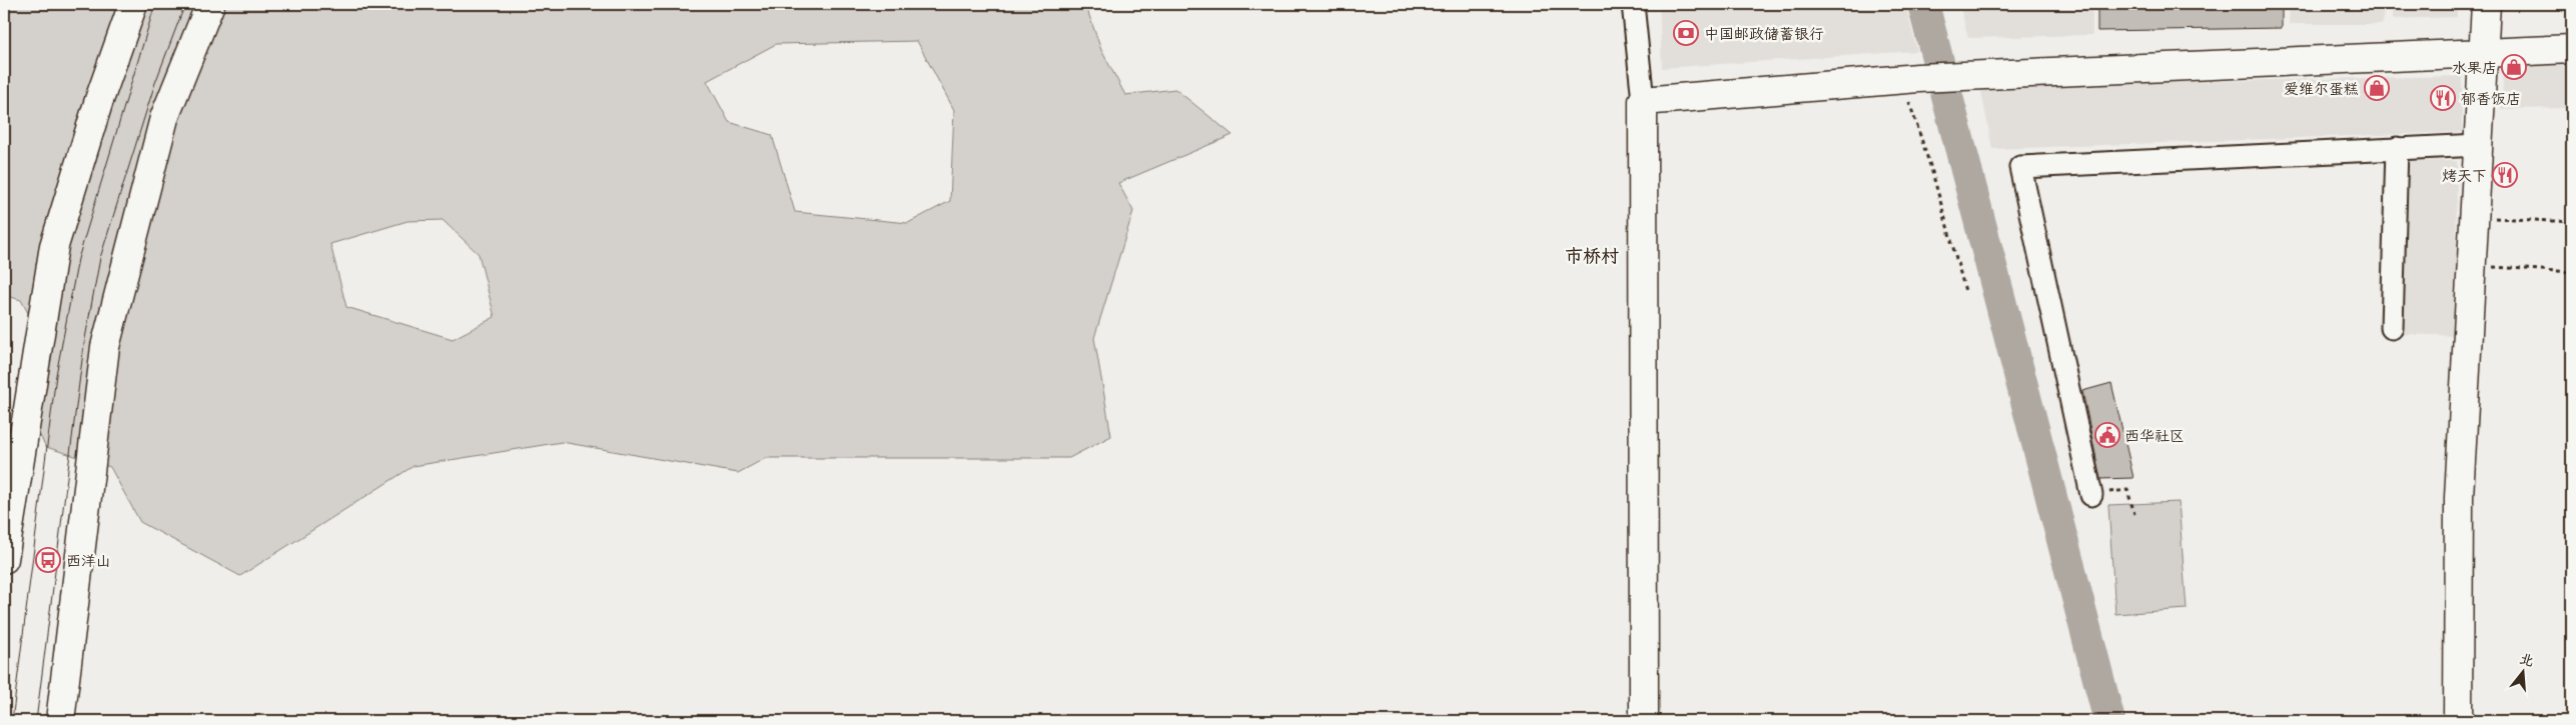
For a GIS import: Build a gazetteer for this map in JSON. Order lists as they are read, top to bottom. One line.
{"districts":["市桥村"],"places":{"bank":["中国邮政储蓄银行"],"shop":["水果店","爱维尔蛋糕"],"restaurant":["郁香饭店","烤天下"],"public building":["西华社区"],"bus stop":["西洋山"]},"north":"top"}
